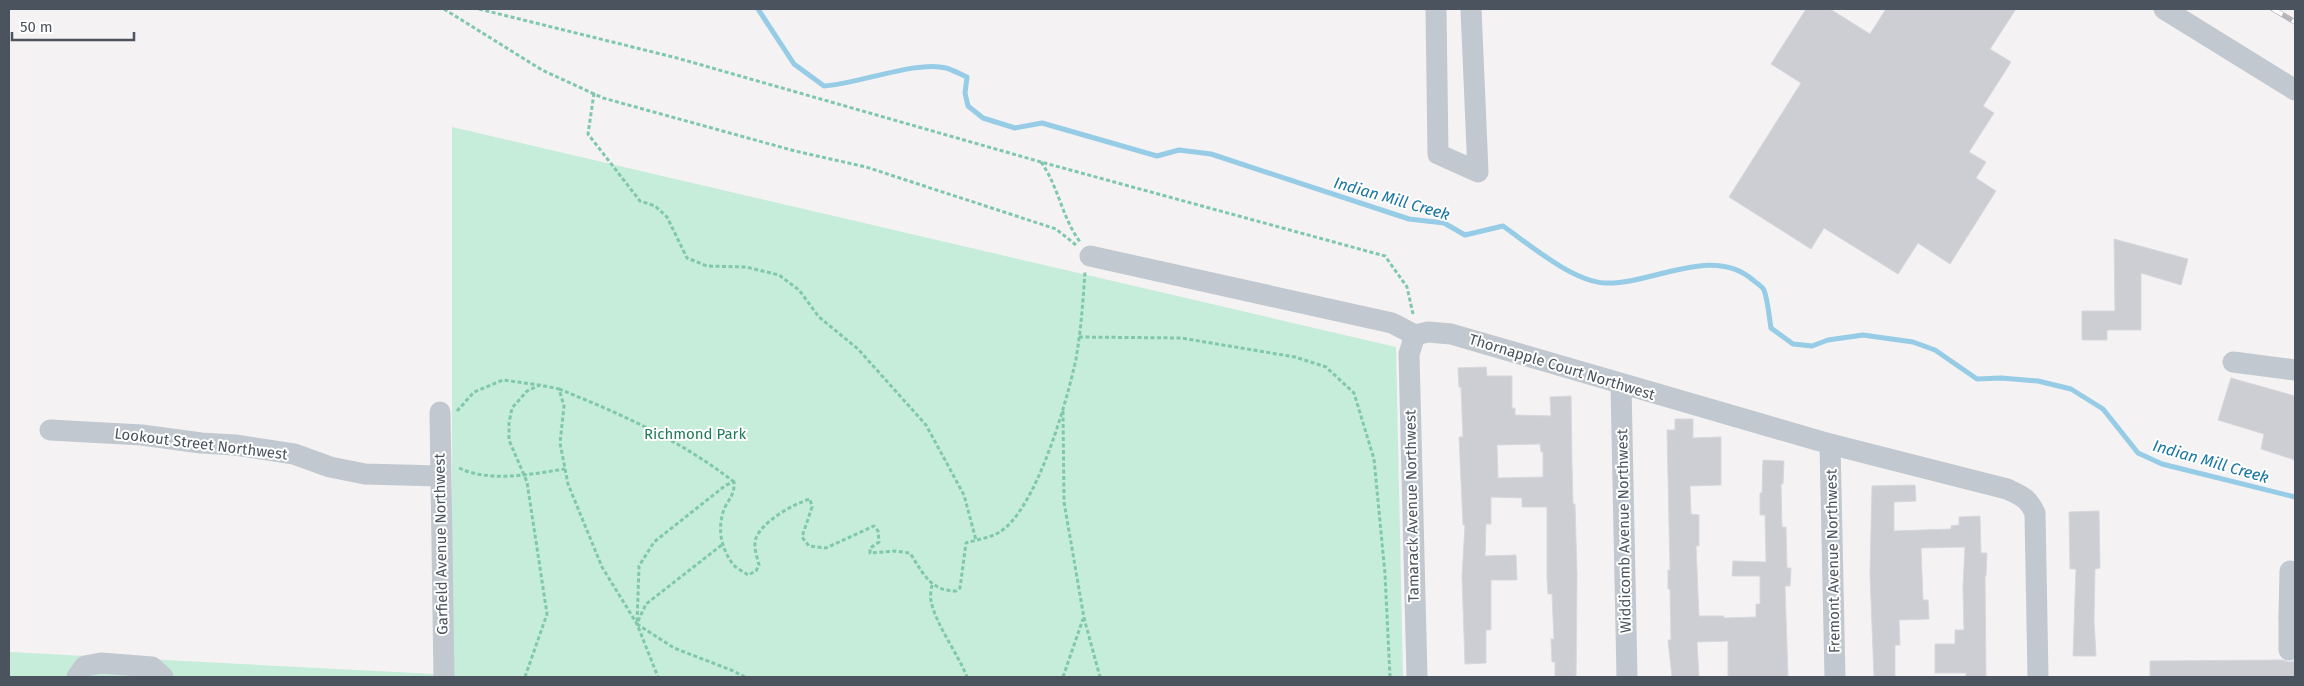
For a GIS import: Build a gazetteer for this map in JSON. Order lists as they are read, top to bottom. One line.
{"streets":{"street":["Thornapple Court Northwest","Lookout Street Northwest","Tamarack Avenue Northwest","Widdicomb Avenue Northwest","Garfield Avenue Northwest","Fremont Avenue Northwest"]},"crossings":[["Thornapple Court Northwest","Tamarack Avenue Northwest"],["Thornapple Court Northwest","Widdicomb Avenue Northwest"],["Thornapple Court Northwest","Fremont Avenue Northwest"],["Lookout Street Northwest","Garfield Avenue Northwest"]],"water":["Indian Mill Creek"],"parks":["Richmond Park"],"scale_bar":"50 m"}
